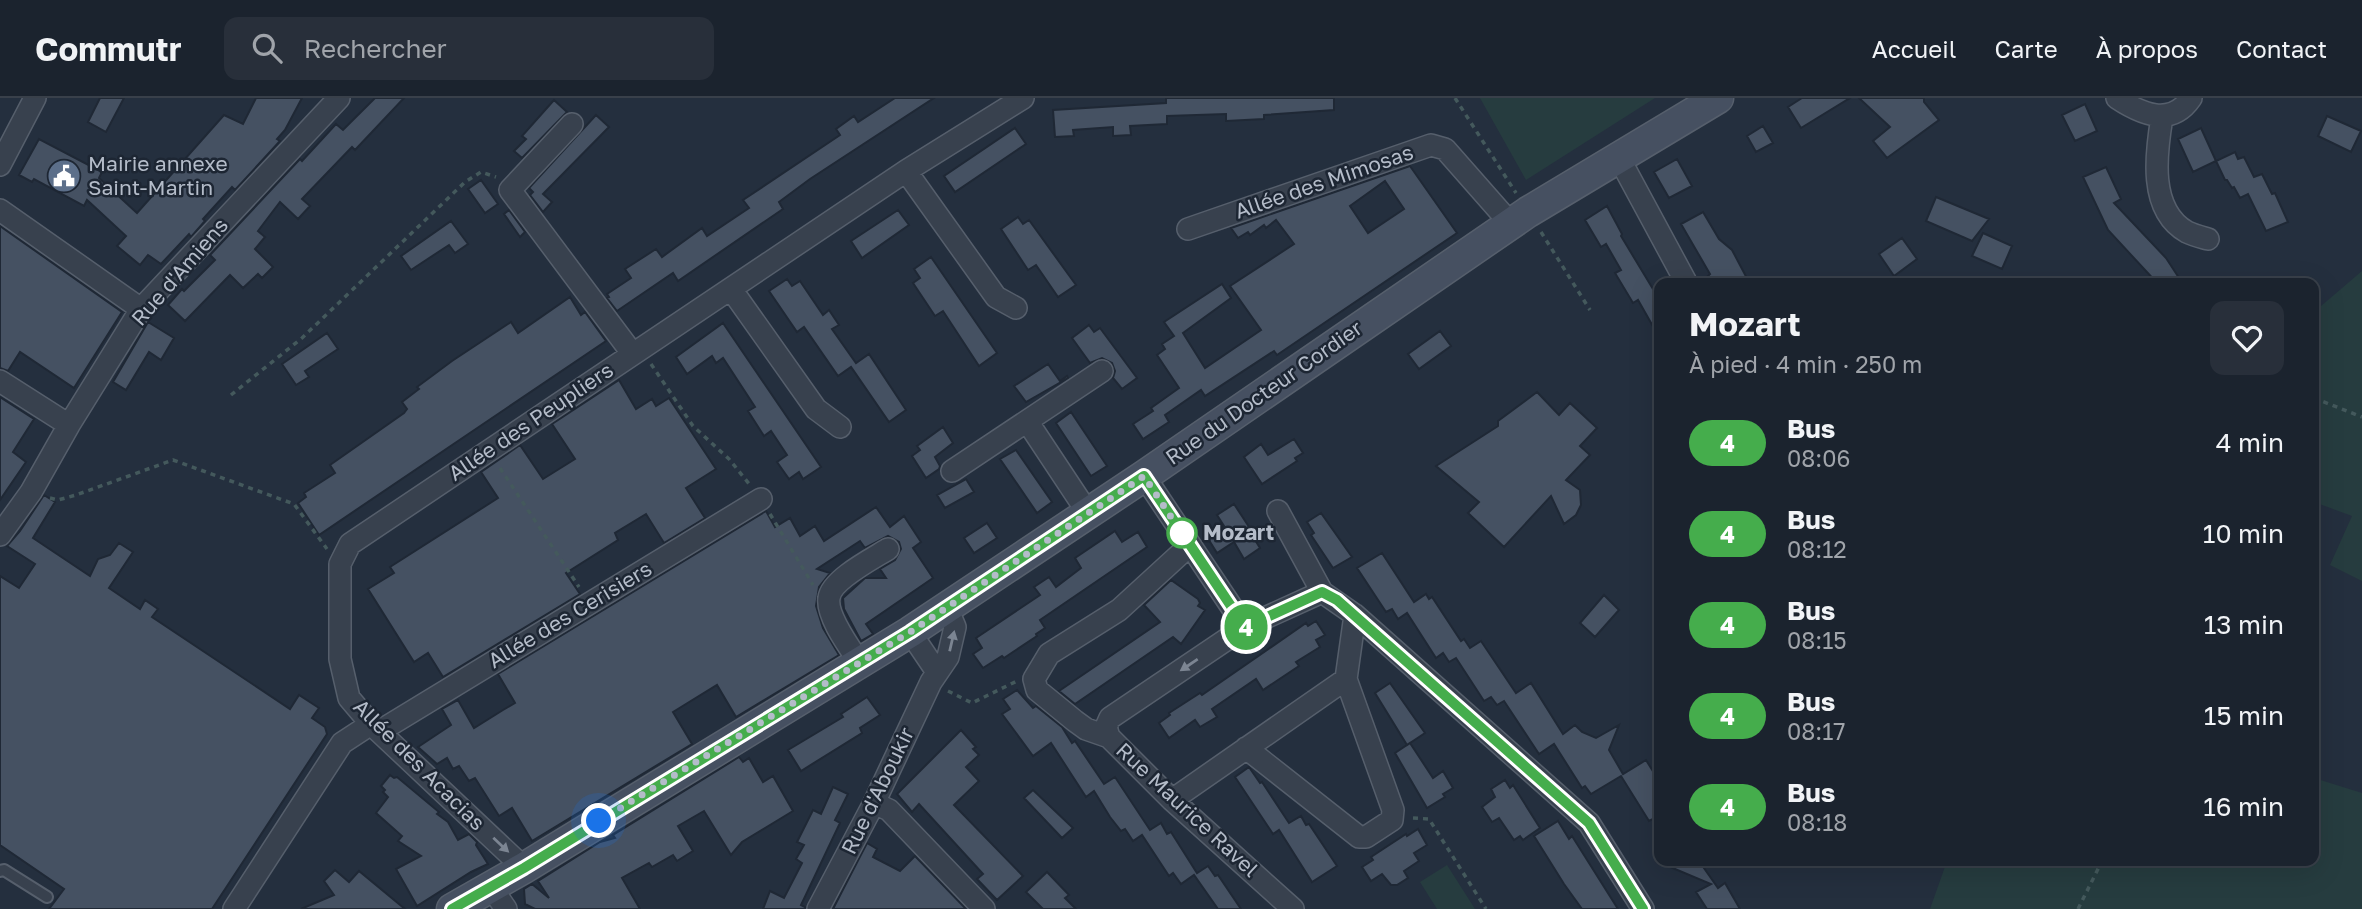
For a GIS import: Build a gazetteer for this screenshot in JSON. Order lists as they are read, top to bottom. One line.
{"streets":{"street":["Allée des Mimosas","Rue d'Amiens","Rue du Docteur Cordier","Allée des Peupliers","Allée des Cerisiers","Allée des Acacias","Rue d'Aboukir","Rue Maurice Ravel"]},"crossings":[["Allée des Mimosas","Rue du Docteur Cordier"],["Rue du Docteur Cordier","Allée des Acacias"],["Rue du Docteur Cordier","Rue d'Aboukir"],["Allée des Peupliers","Allée des Acacias"],["Allée des Cerisiers","Allée des Acacias"]],"one_way":["Allée des Acacias"],"places":{"public building":["Mairie annexe Saint-Martin"],"other":["Mozart"]},"lines":["bus line 4"],"page":{"header":"Commutr","search":"Rechercher","nav":["Accueil","Carte","À propos","Contact"],"on_map":"4","heading":["Mozart","À pied · 4 min · 250 m"],"list":[{"mark":"4","name":"Bus","note":"08:06","value":"4 min"},{"mark":"4","name":"Bus","note":"08:12","value":"10 min"},{"mark":"4","name":"Bus","note":"08:15","value":"13 min"},{"mark":"4","name":"Bus","note":"08:17","value":"15 min"},{"mark":"4","name":"Bus","note":"08:18","value":"16 min"}]}}
